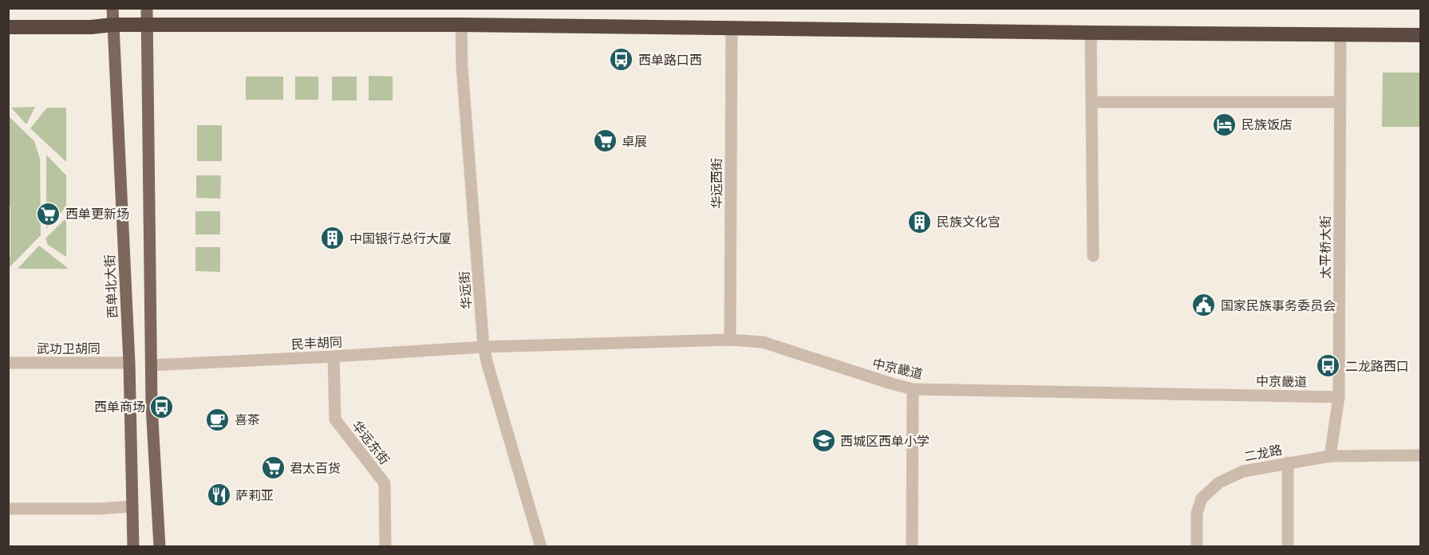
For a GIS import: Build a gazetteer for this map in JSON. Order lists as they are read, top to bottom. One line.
{"streets":{"main road":["西单北大街"],"street":["华远西街","太平桥大街","华远街","民丰胡同","武功卫胡同","中京畿道","华远东街","二龙路"]},"crossings":[["华远西街","中京畿道"],["太平桥大街","中京畿道"],["太平桥大街","二龙路"],["西单北大街","武功卫胡同"],["华远街","民丰胡同"],["华远街","中京畿道"],["民丰胡同","中京畿道"],["民丰胡同","华远东街"]],"places":{"bus stop":["西单路口西","二龙路西口","西单商场"],"hotel":["民族饭店"],"supermarket":["卓展","西单更新场","君太百货"],"building":["民族文化宫","中国银行总行大厦"],"public building":["国家民族事务委员会"],"cafe":["喜茶"],"school or university":["西城区西单小学"],"restaurant":["萨莉亚"]}}
